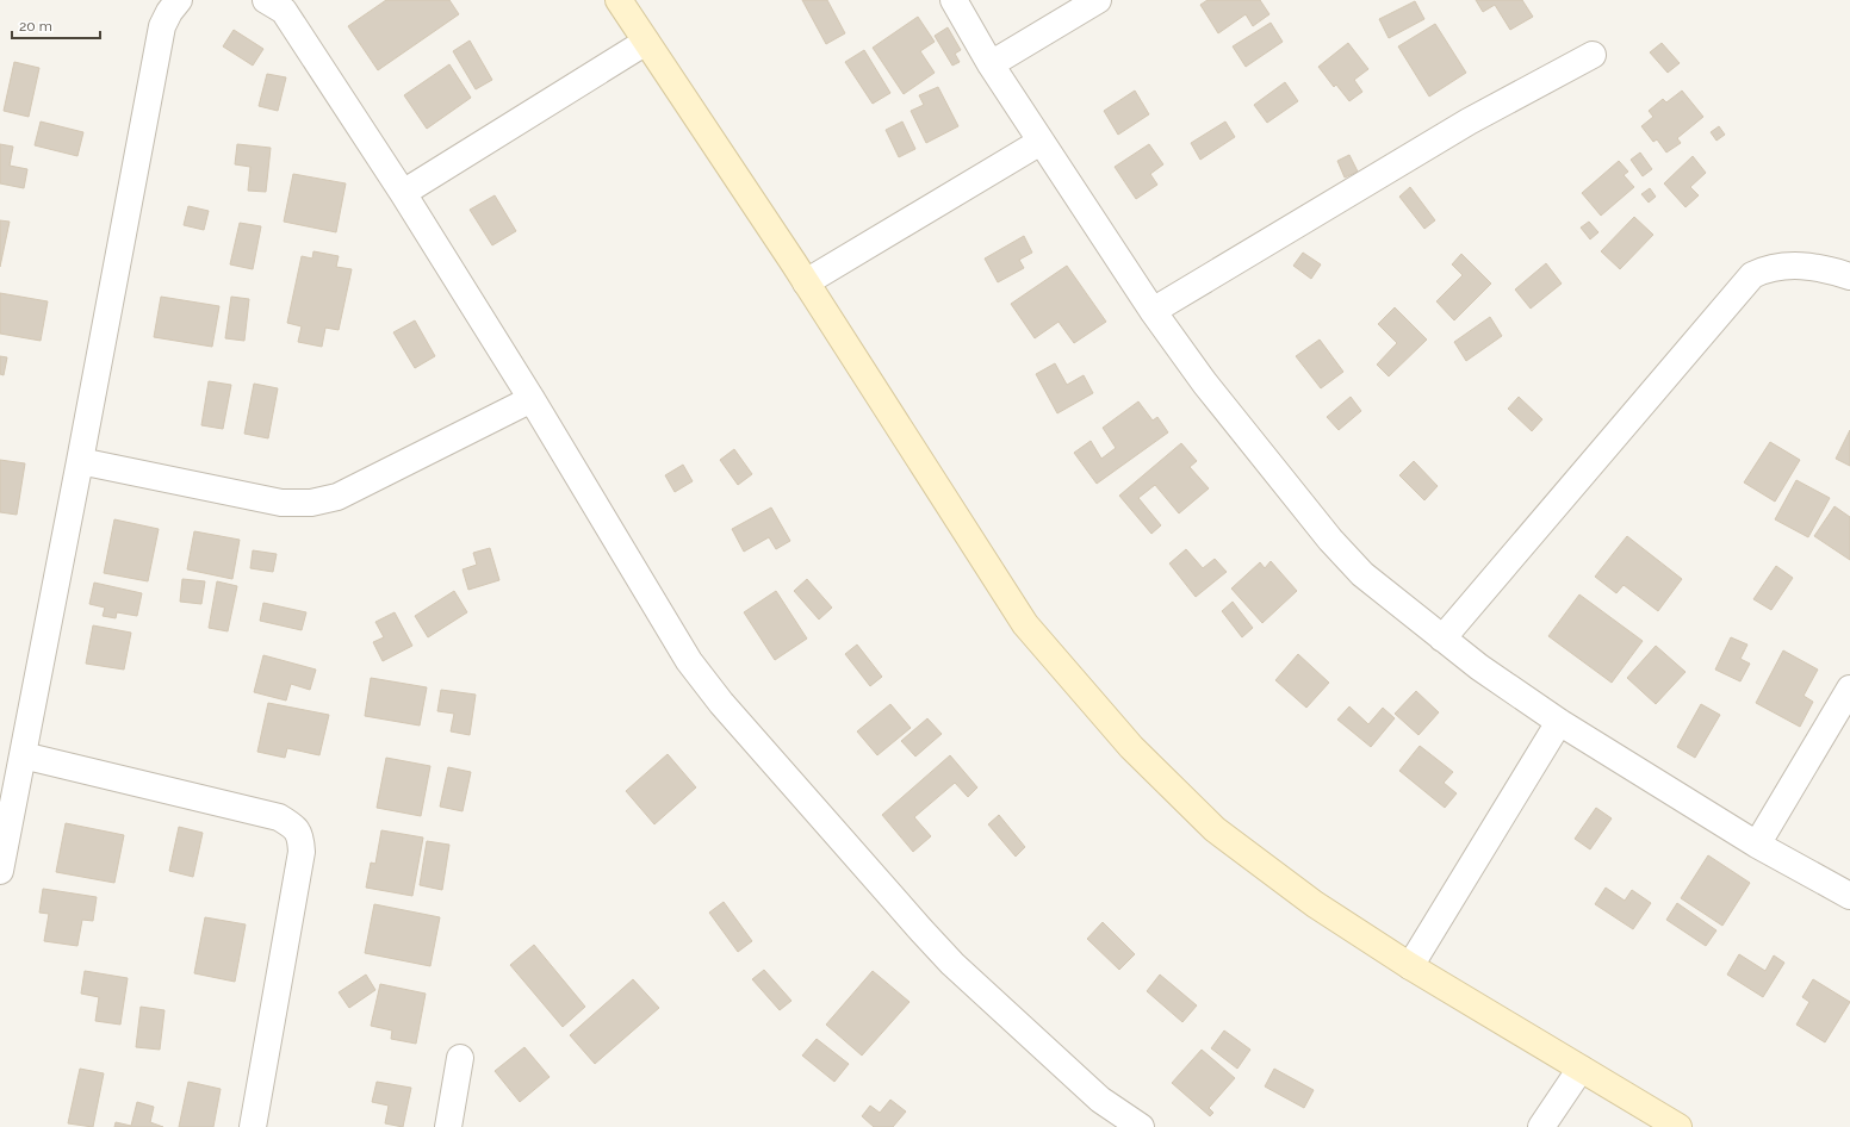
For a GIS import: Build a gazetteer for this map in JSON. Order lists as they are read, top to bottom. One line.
{"scale_bar":"20 m"}
